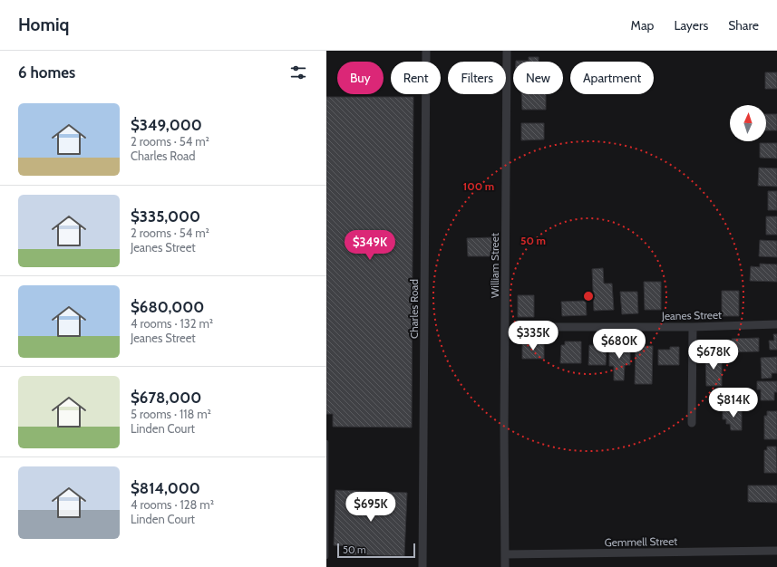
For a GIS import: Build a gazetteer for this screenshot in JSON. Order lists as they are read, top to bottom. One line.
{"streets":{"street":["William Street","Charles Road","Jeanes Street","Gemmell Street"]},"crossings":[["William Street","Gemmell Street"]],"scale_bar":"50 m","north":"top","page":{"header":"Homiq","nav":["Map","Layers","Share"],"heading":"6 homes","chip":["Buy","Rent","Filters","New","Apartment"],"list":[{"name":"$349,000","note":"2 rooms · 54 m² · Charles Road"},{"name":"$335,000","note":"2 rooms · 54 m² · Jeanes Street"},{"name":"$680,000","note":"4 rooms · 132 m² · Jeanes Street"},{"name":"$678,000","note":"5 rooms · 118 m² · Linden Court"},{"name":"$814,000","note":"4 rooms · 128 m² · Linden Court"}],"price":["$349K","$335K","$680K","$678K","$814K","$695K"],"scale":"50 m"},"rings":["100 m","50 m"]}
